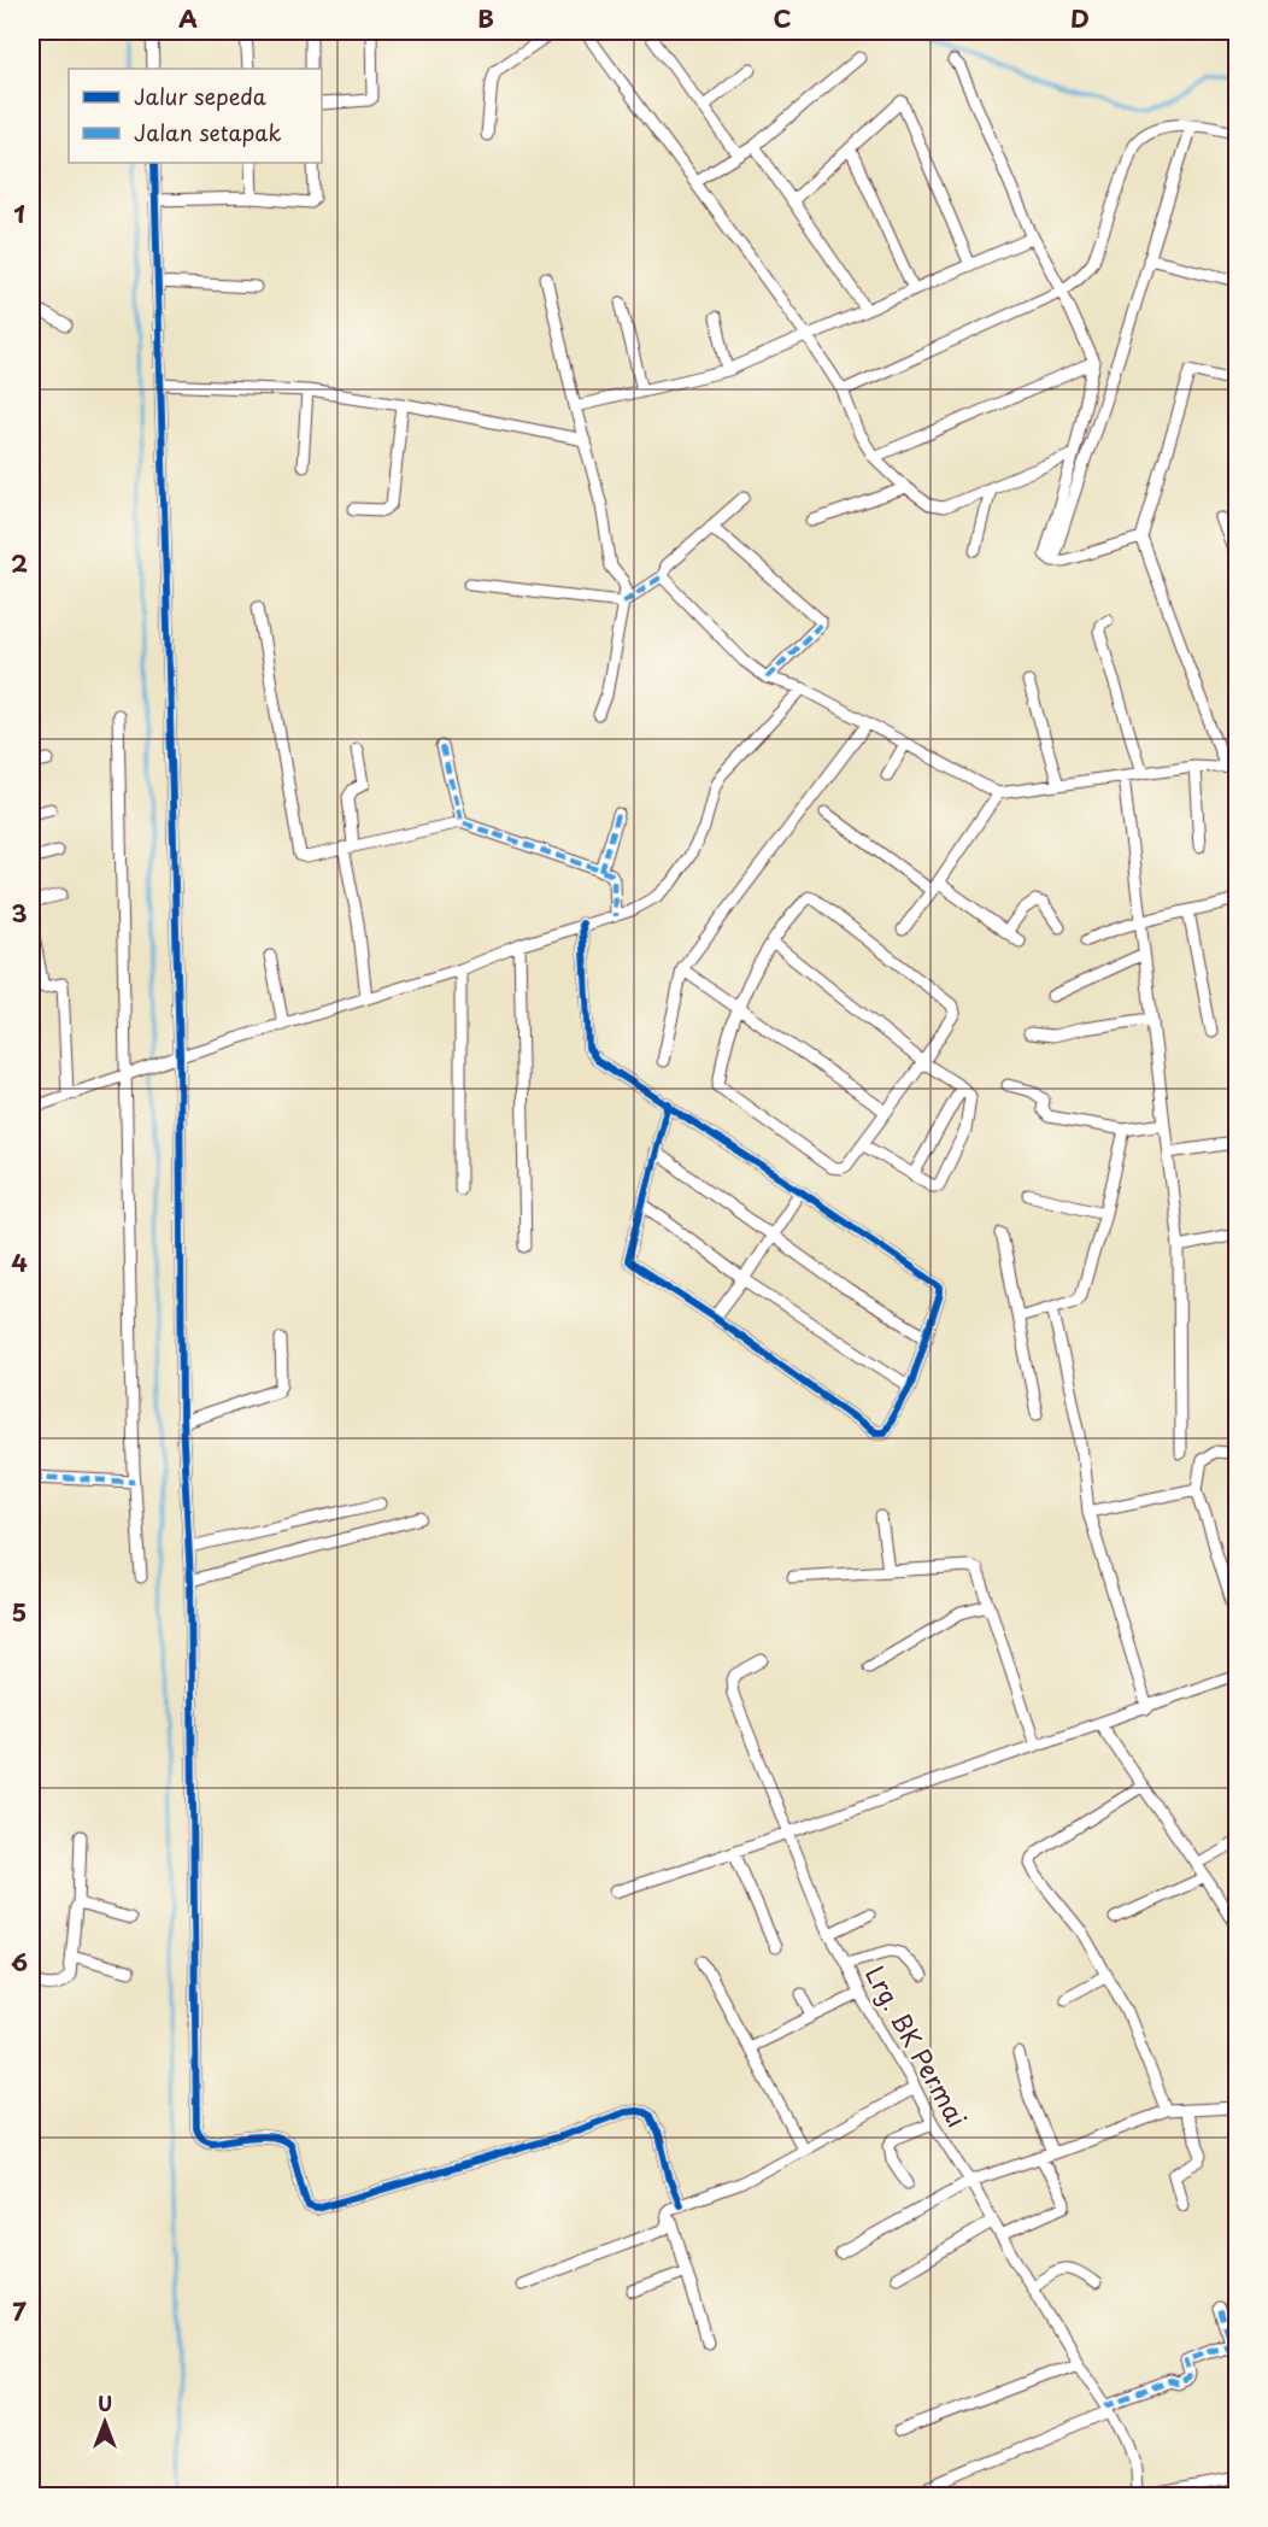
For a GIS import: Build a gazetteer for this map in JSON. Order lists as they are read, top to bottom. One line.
{"streets":{"street":["Lrg. BK Permai"]},"legend":["Jalur sepeda","Jalan setapak"],"north":"top","grid":{"columns":["A","B","C","D"],"rows":["1","2","3","4","5","6","7"]}}
